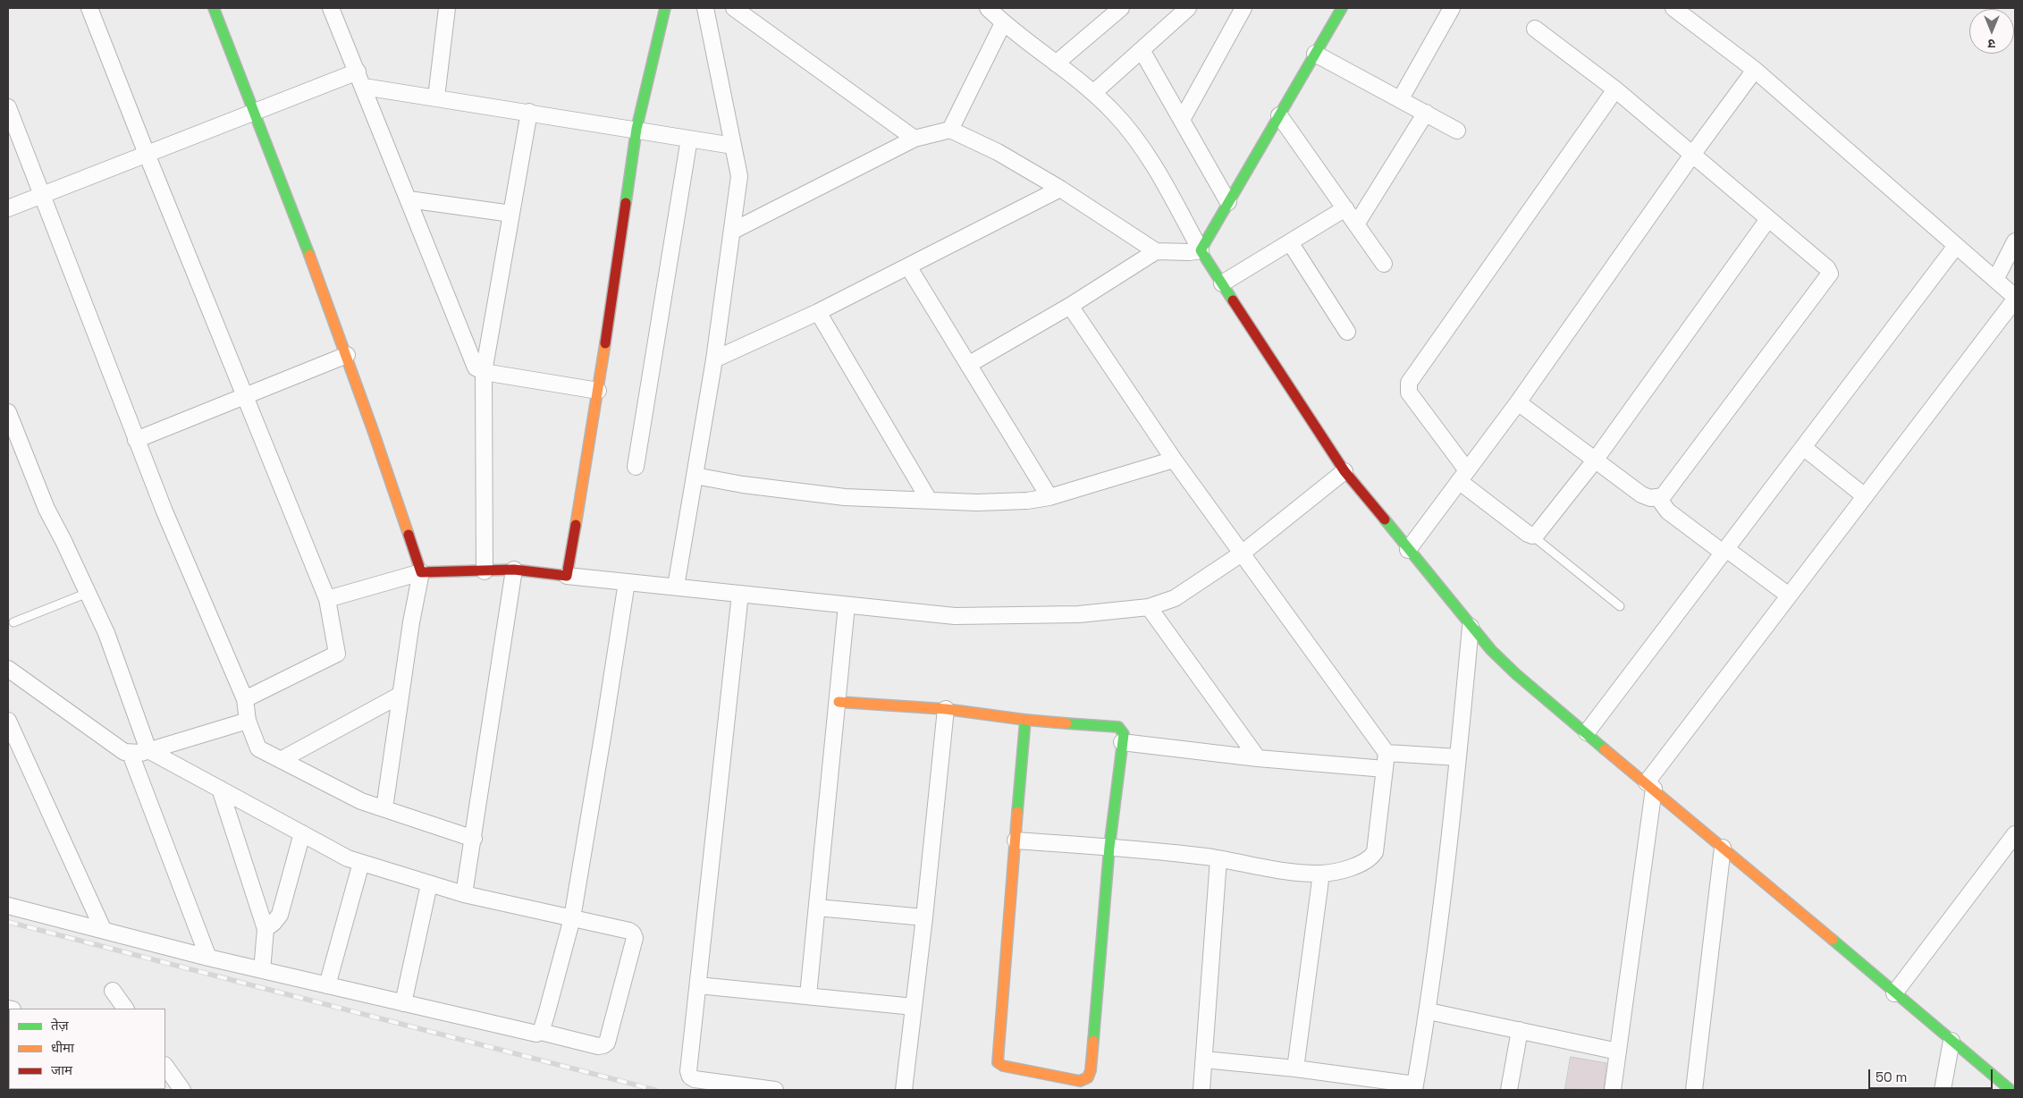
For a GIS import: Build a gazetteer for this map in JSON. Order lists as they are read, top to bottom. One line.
{"legend":["तेज़","धीमा","जाम"],"scale_bar":"50 m","north":"bottom"}
